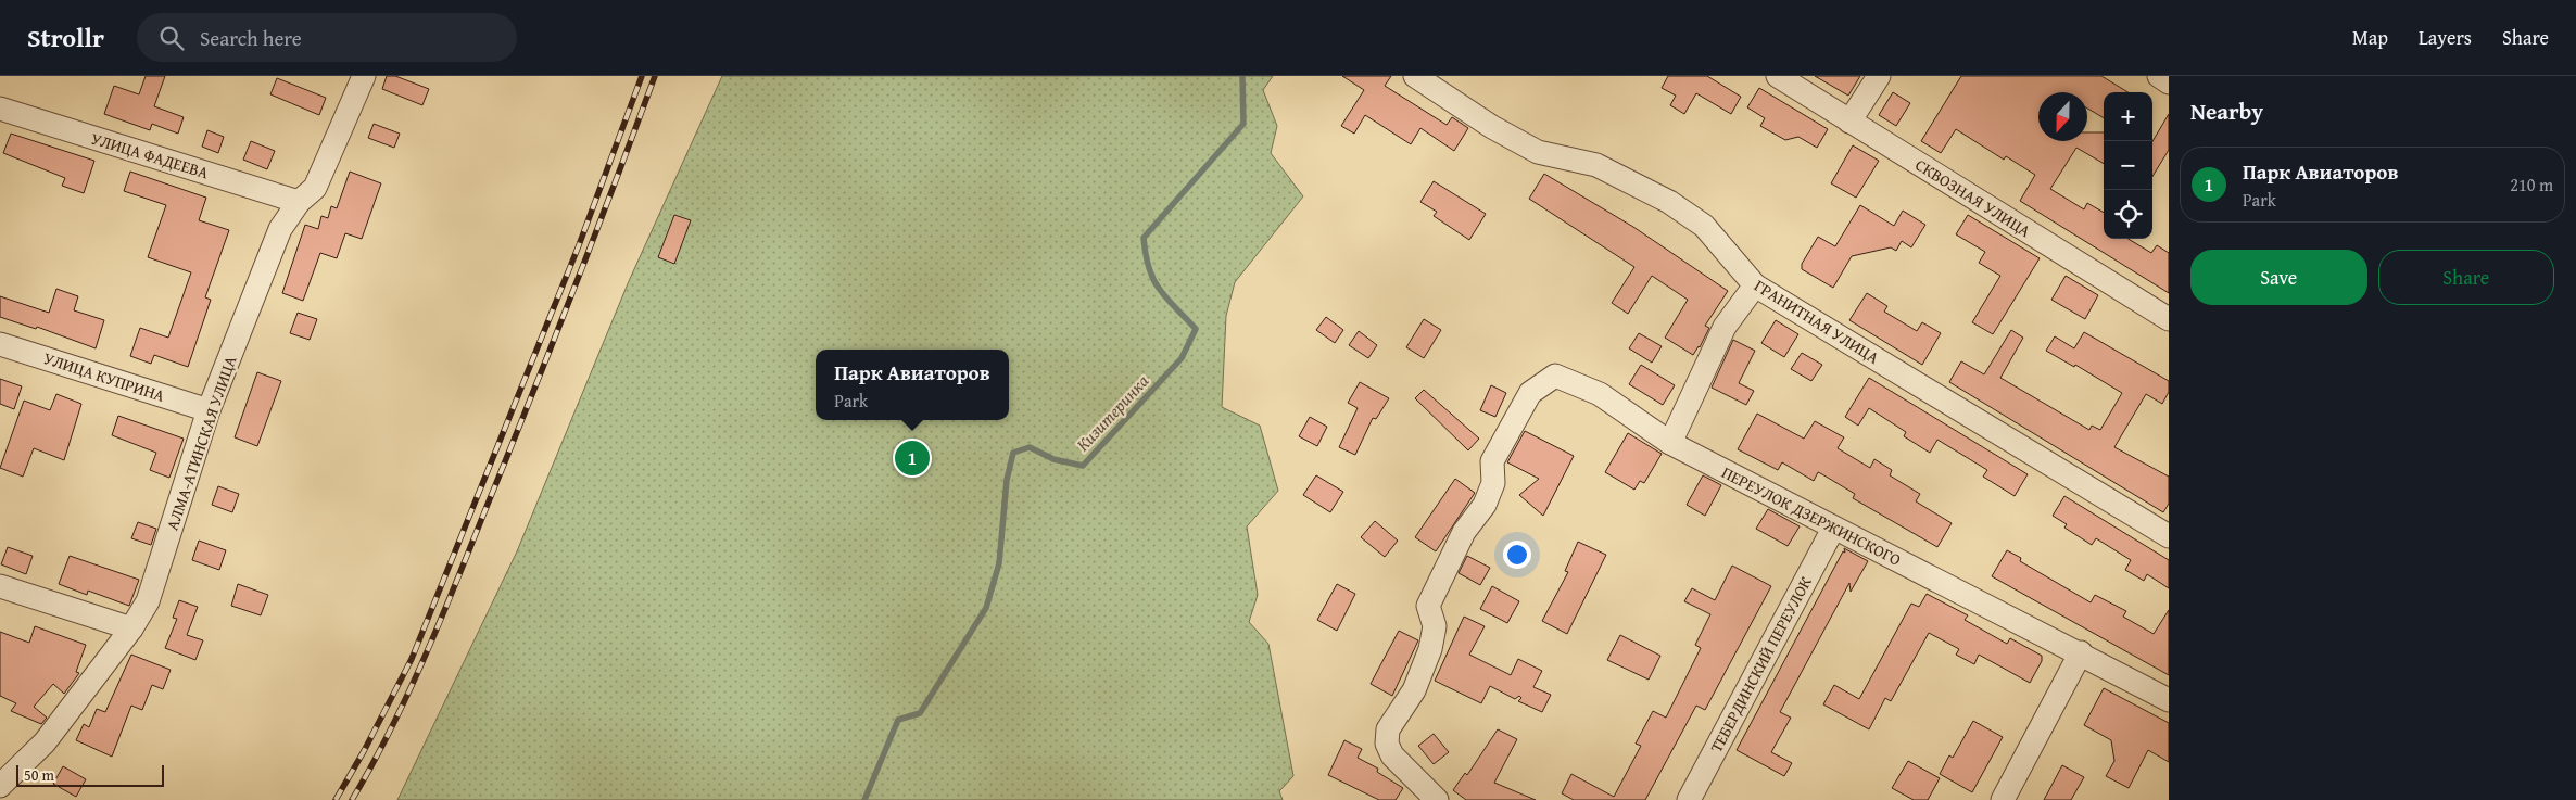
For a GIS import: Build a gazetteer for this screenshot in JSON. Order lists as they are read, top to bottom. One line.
{"streets":{"street":["УЛИЦА ФАДЕЕВА","СКВОЗНАЯ УЛИЦА","ГРАНИТНАЯ УЛИЦА","УЛИЦА КУПРИНА","АЛМА-АТИНСКАЯ УЛИЦА","ПЕРЕУЛОК ДЗЕРЖИНСКОГО","ТЕБЕРДИНСКИЙ ПЕРЕУЛОК"]},"crossings":[["УЛИЦА ФАДЕЕВА","АЛМА-АТИНСКАЯ УЛИЦА"],["УЛИЦА КУПРИНА","АЛМА-АТИНСКАЯ УЛИЦА"],["ПЕРЕУЛОК ДЗЕРЖИНСКОГО","ТЕБЕРДИНСКИЙ ПЕРЕУЛОК"]],"water":["Кизитеринка"],"scale_bar":"50 m","north":"bottom","page":{"header":"Strollr","search":"Search here","nav":["Map","Layers","Share"],"heading":"Nearby","map_buttons":["+","−"],"list":[{"mark":"1","name":"Парк Авиаторов","note":"Park","value":"210 m"}],"buttons":["Save","Share"],"popup":["Парк Авиаторов","Park"],"pins":"1","scale":"50 m"}}
